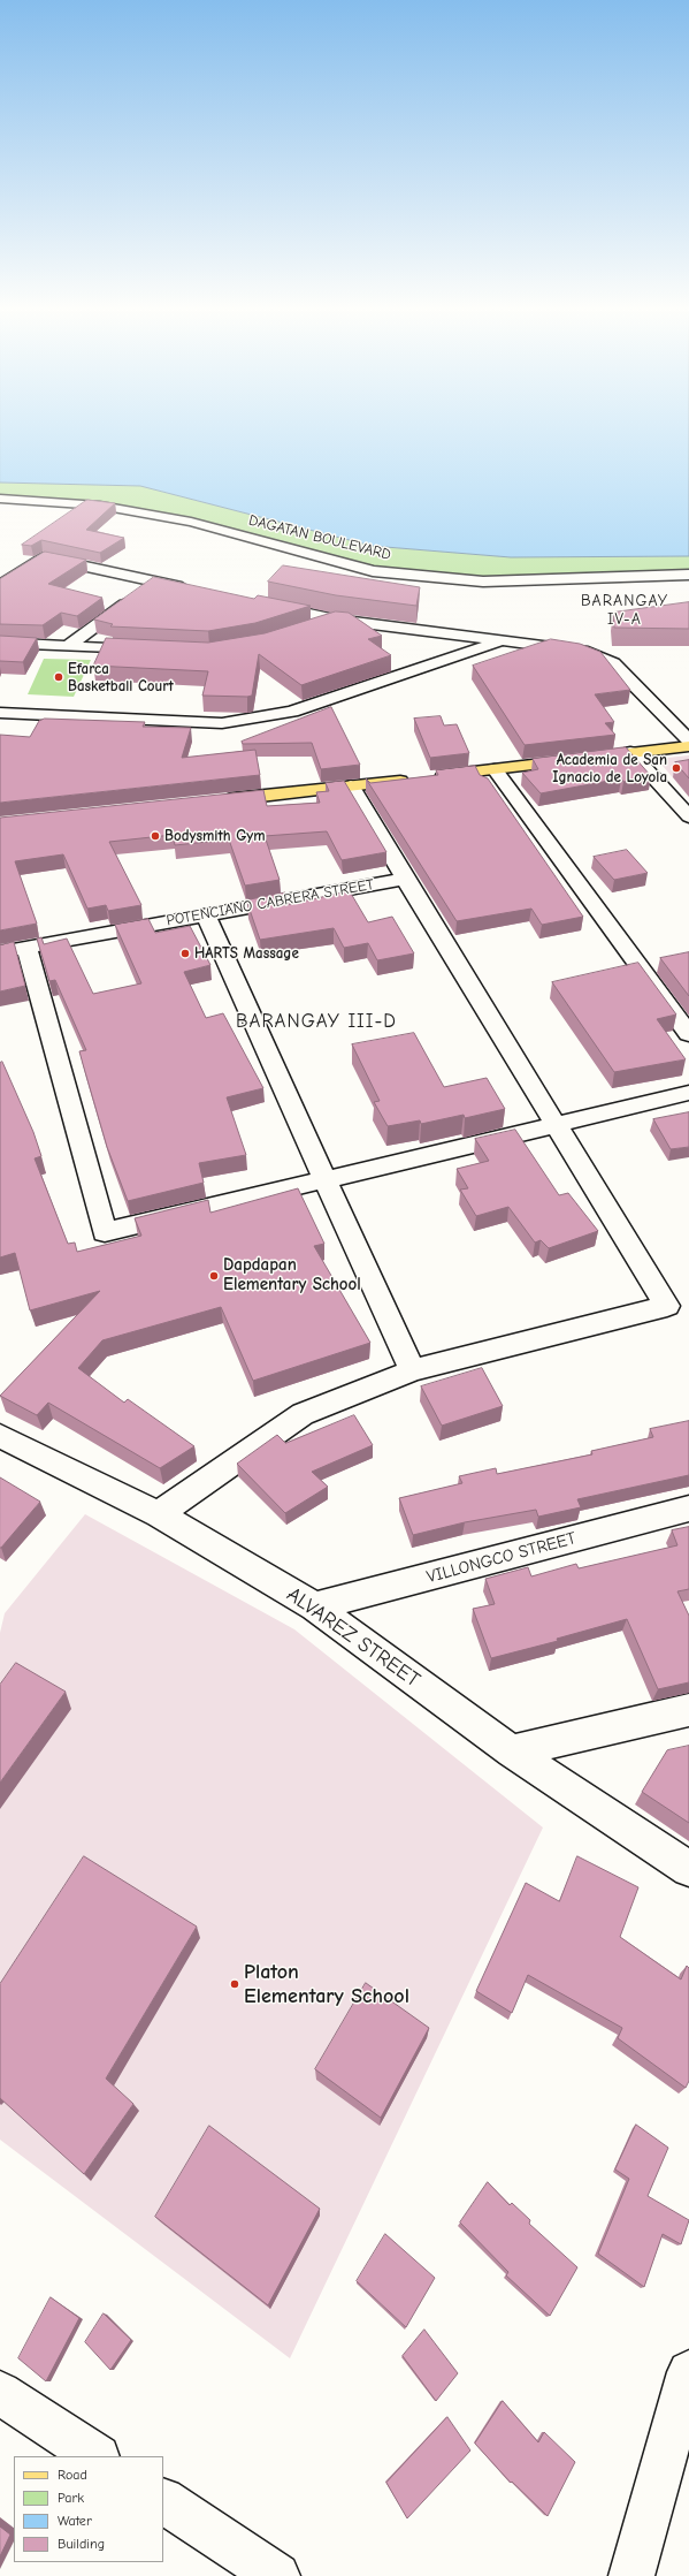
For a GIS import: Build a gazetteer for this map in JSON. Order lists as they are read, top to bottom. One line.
{"streets":{"street":["DAGATAN BOULEVARD","POTENCIANO CABRERA STREET","VILLONGCO STREET","ALVAREZ STREET"]},"crossings":[["VILLONGCO STREET","ALVAREZ STREET"]],"districts":["BARANGAY IV-A","BARANGAY III-D"],"places":["Efarca Basketball Court","Academia de San Ignacio de Loyola","Bodysmith Gym","HARTS Massage","Dapdapan Elementary School","Platon Elementary School"],"legend":["Road","Park","Water","Building"]}
